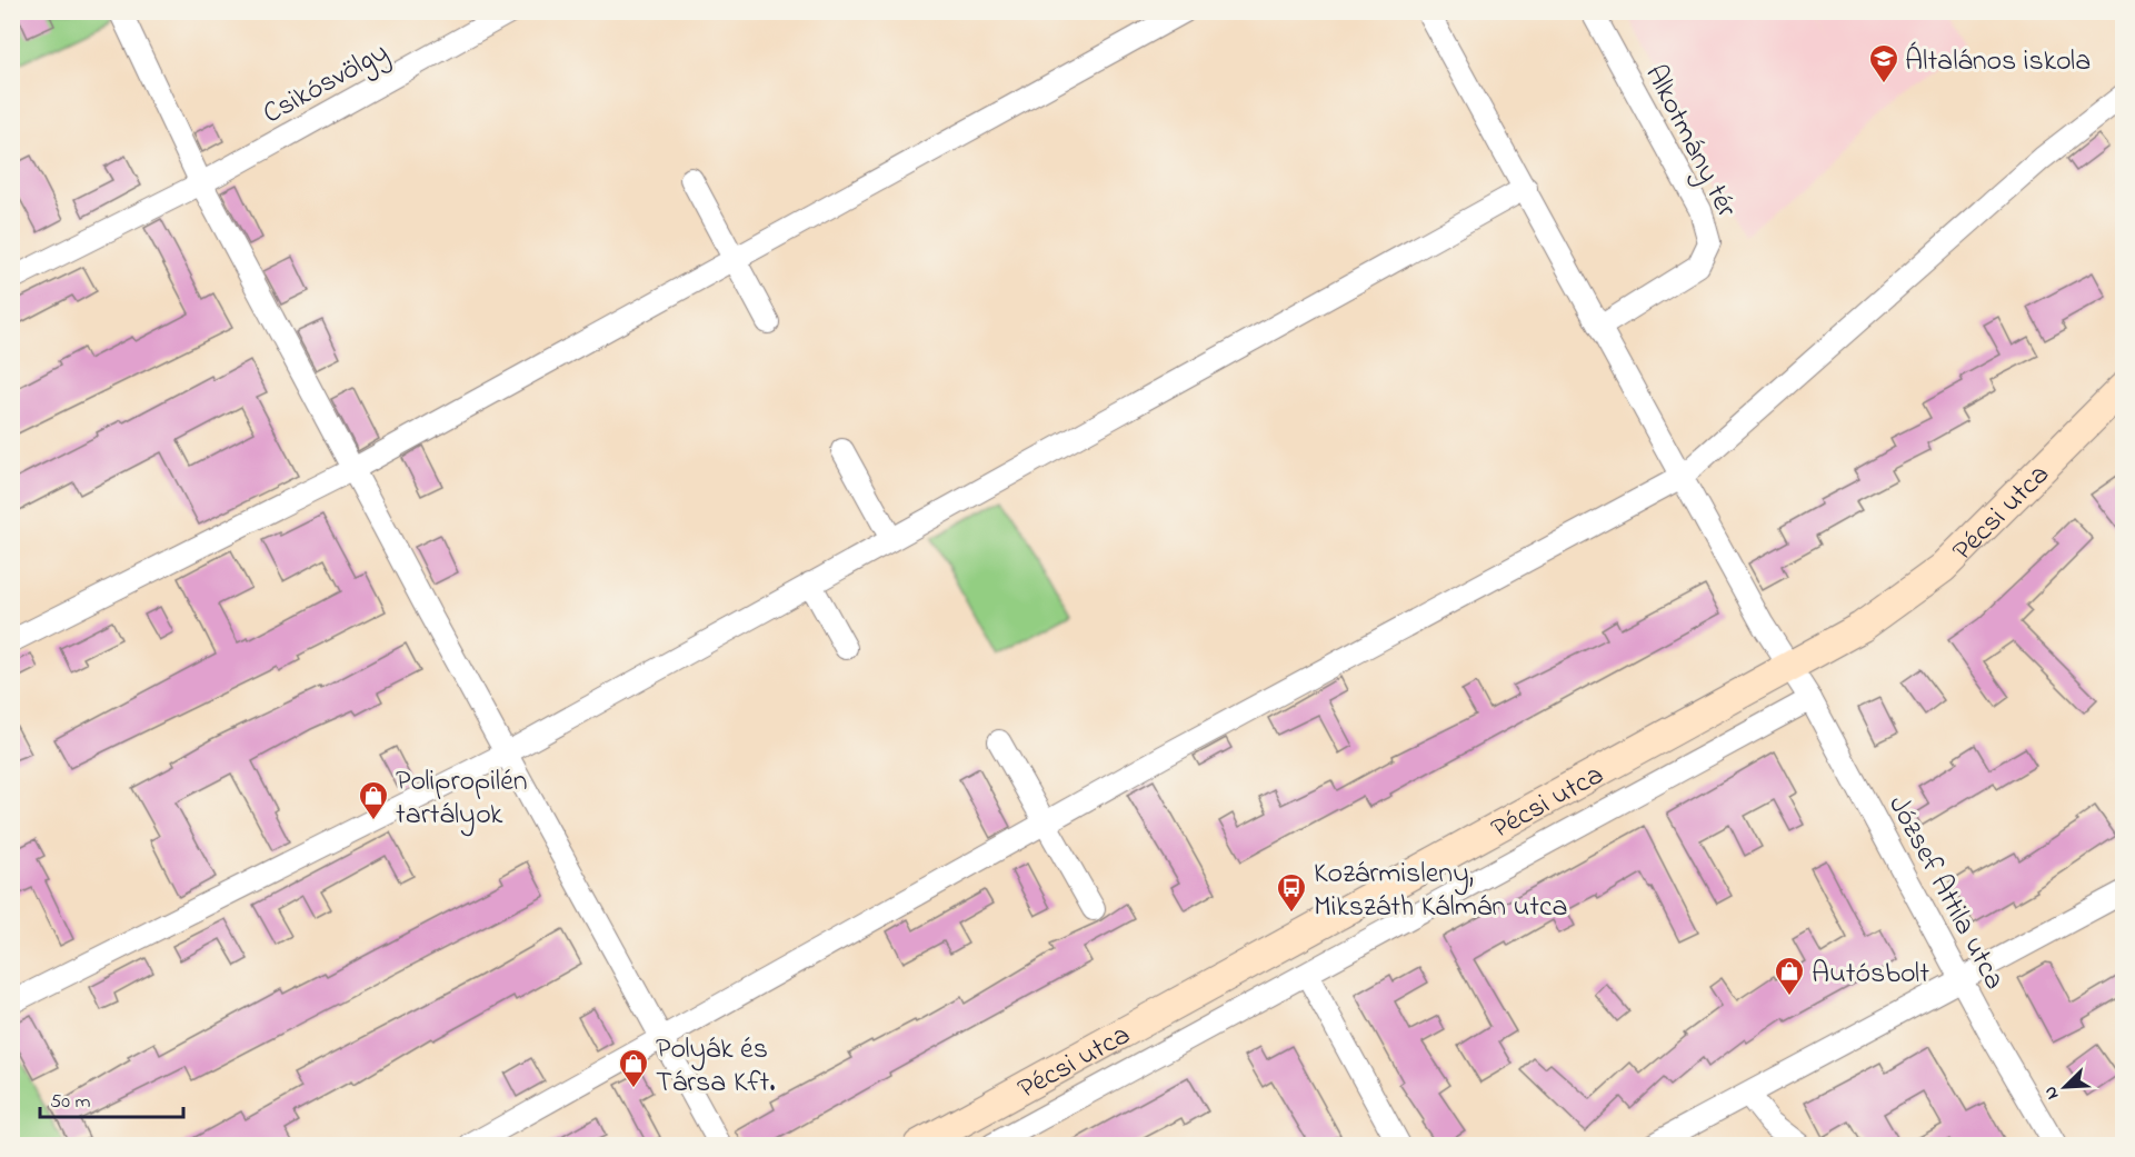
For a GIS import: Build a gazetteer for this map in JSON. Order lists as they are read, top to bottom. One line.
{"streets":{"main road":["Pécsi utca"],"street":["Csikósvölgy","Alkotmány tér","József Attila utca"]},"crossings":[["Alkotmány tér","József Attila utca"],["Pécsi utca","József Attila utca"]],"places":{"school or university":["Általános iskola"],"shop":["Polipropilén tartályok","Autósbolt","Polyák és Társa Kft."],"bus stop":["Kozármisleny, Mikszáth Kálmán utca"]},"scale_bar":"50 m","north":"bottom left"}
